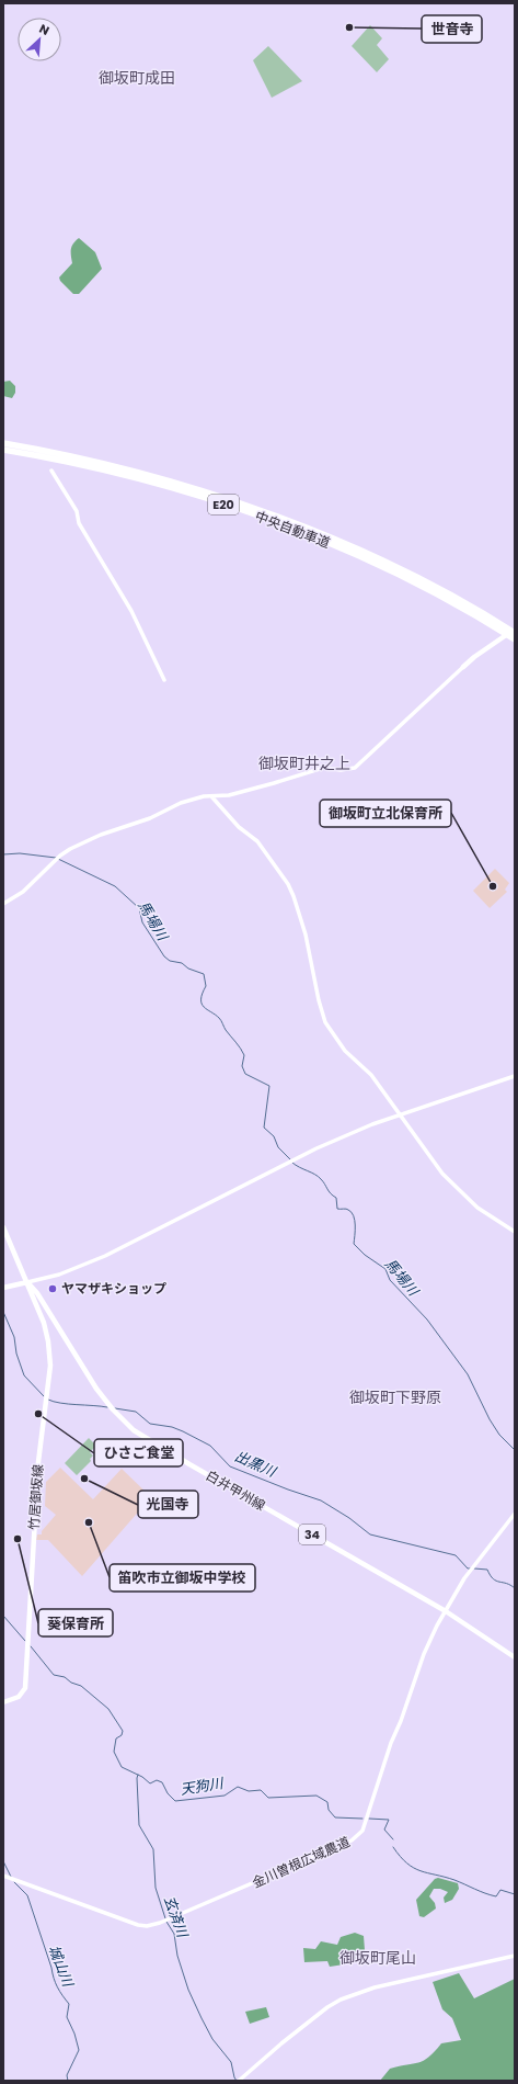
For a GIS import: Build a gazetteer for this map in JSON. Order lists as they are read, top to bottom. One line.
{"streets":{"highway":["E20","中央自動車道"],"main road":["白井甲州線","竹居御坂線","34"],"street":["金川曽根広域農道"]},"crossings":[["白井甲州線","竹居御坂線"],["白井甲州線","金川曽根広域農道"]],"districts":["御坂町成田","御坂町井之上","御坂町下野原","御坂町尾山"],"water":["馬場川","出黒川","天狗川","玄済川","城山川"],"places":["世音寺","御坂町立北保育所","ヤマザキショップ","ひさご食堂","光国寺","笛吹市立御坂中学校","葵保育所"],"north":"top right"}
